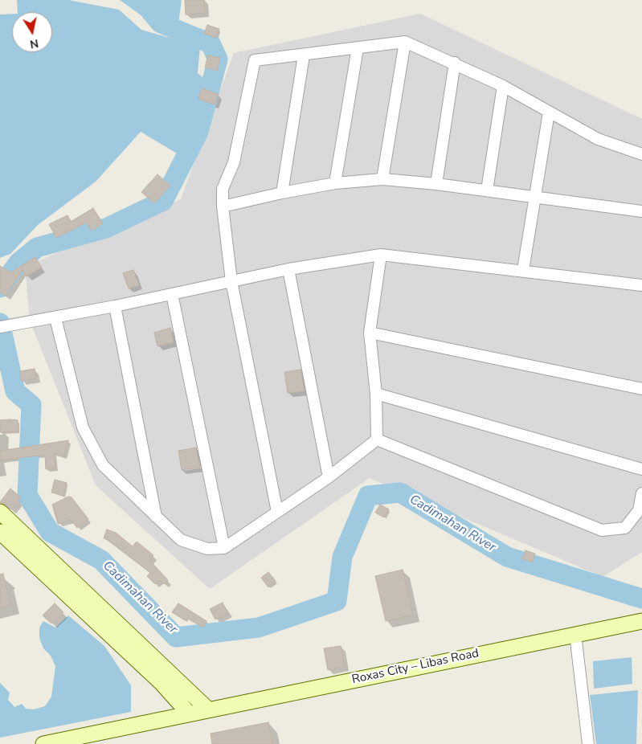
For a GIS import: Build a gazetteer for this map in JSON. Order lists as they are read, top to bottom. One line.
{"streets":{"main road":["Roxas City – Libas Road"]},"water":["Cadimahan River"],"north":"bottom"}
